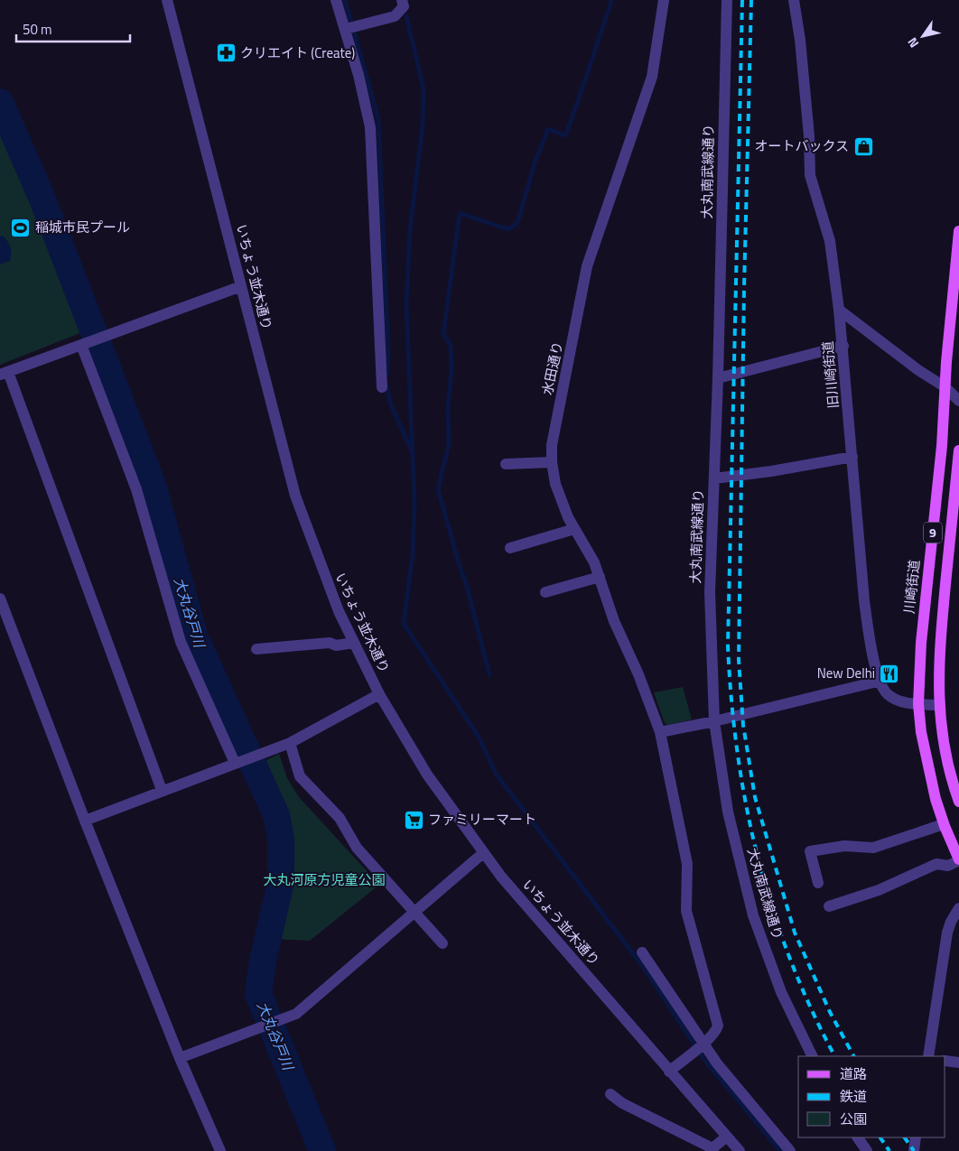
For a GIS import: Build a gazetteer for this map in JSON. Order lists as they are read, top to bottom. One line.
{"streets":{"main road":["9","川崎街道"],"street":["大丸南武線通り","いちょう並木通り","水田通り","旧川崎街道"]},"crossings":[["旧川崎街道","9"],["旧川崎街道","川崎街道"]],"water":["大丸谷戸川"],"parks":["大丸河原方児童公園"],"places":{"pharmacy":["クリエイト (Create)"],"shop":["オートバックス"],"sports":["稲城市民プール"],"restaurant":["New Delhi"],"supermarket":["ファミリーマート"]},"legend":["道路","鉄道","公園"],"scale_bar":"50 m","north":"bottom left"}
